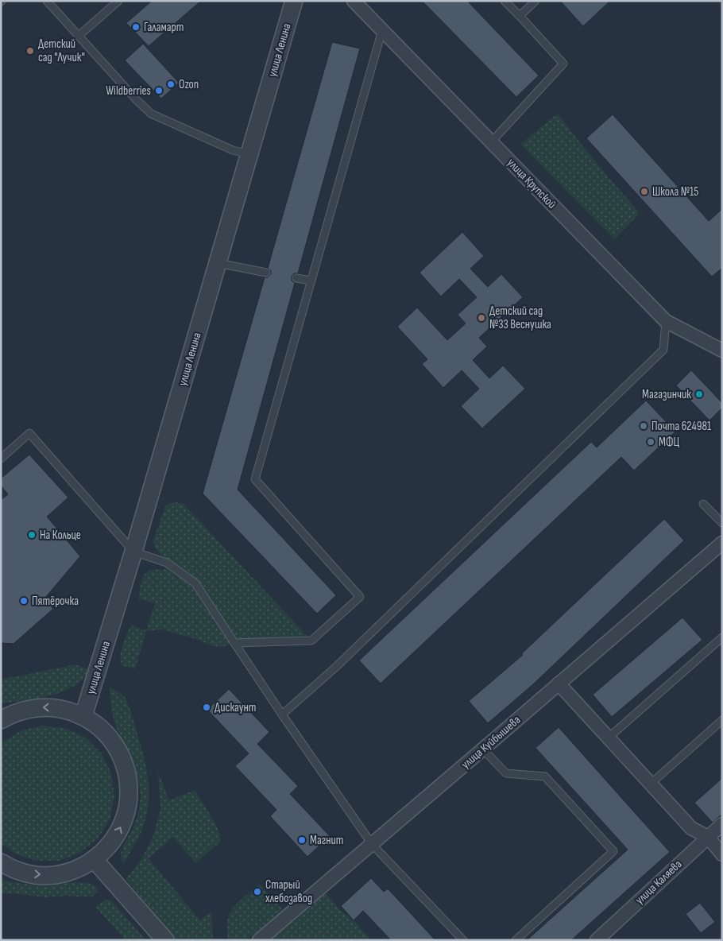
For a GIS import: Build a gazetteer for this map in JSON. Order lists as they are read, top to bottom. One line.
{"streets":{"street":["улица Ленина","улица Крупской","улица Куйбышева","улица Каляева"]},"places":["Галамарт","Детский сад \"Лучик\"","Ozon","Wildberries","Школа №15","Детский сад №33 Веснушка","Магазинчик","Почта 624981","МФЦ","На Кольце","Пятёрочка","Дискаунт","Магнит","Старый хлебозавод"]}
